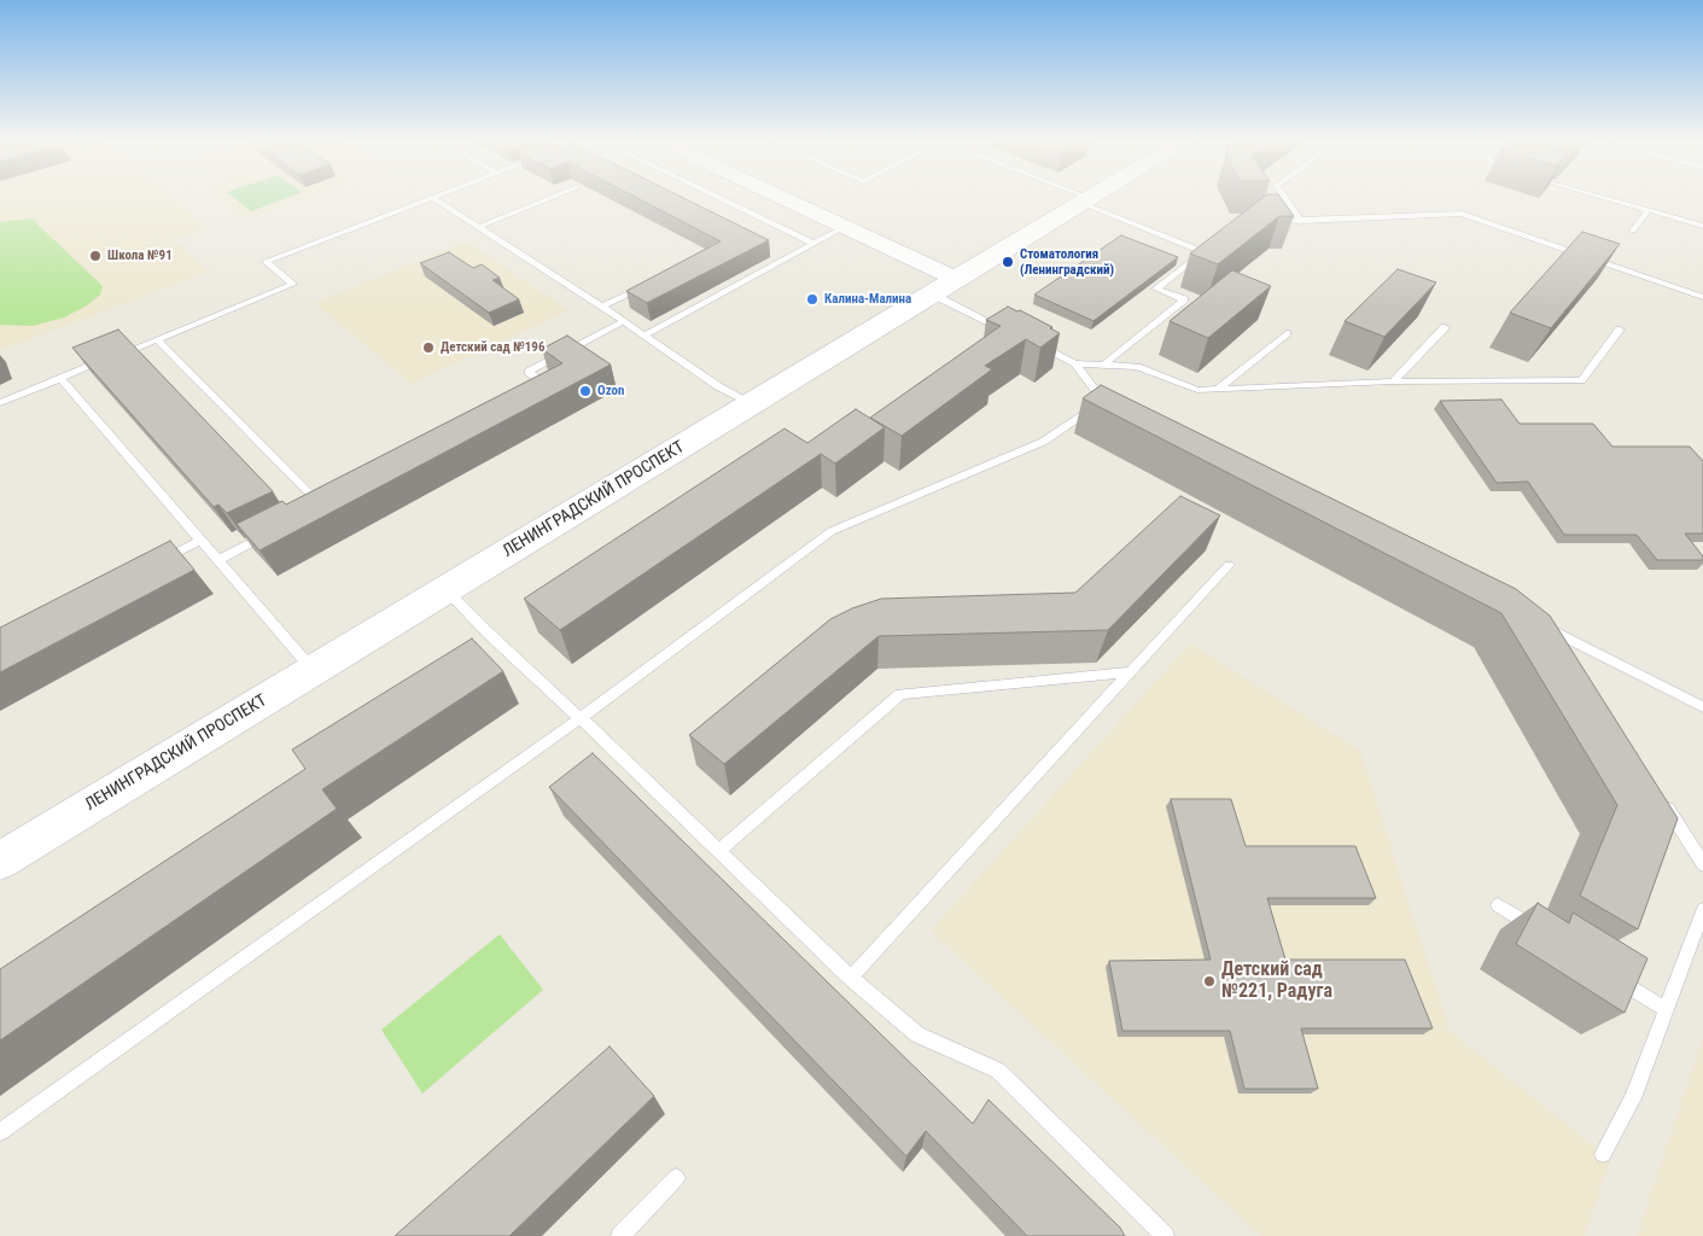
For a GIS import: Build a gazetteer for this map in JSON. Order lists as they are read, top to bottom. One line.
{"streets":{"main road":["ЛЕНИНГРАДСКИЙ ПРОСПЕКТ"]},"places":["Школа №91","Стоматология (Ленинградский)","Калина-Малина","Детский сад №196","Ozon","Детский сад №221, Радуга"]}
